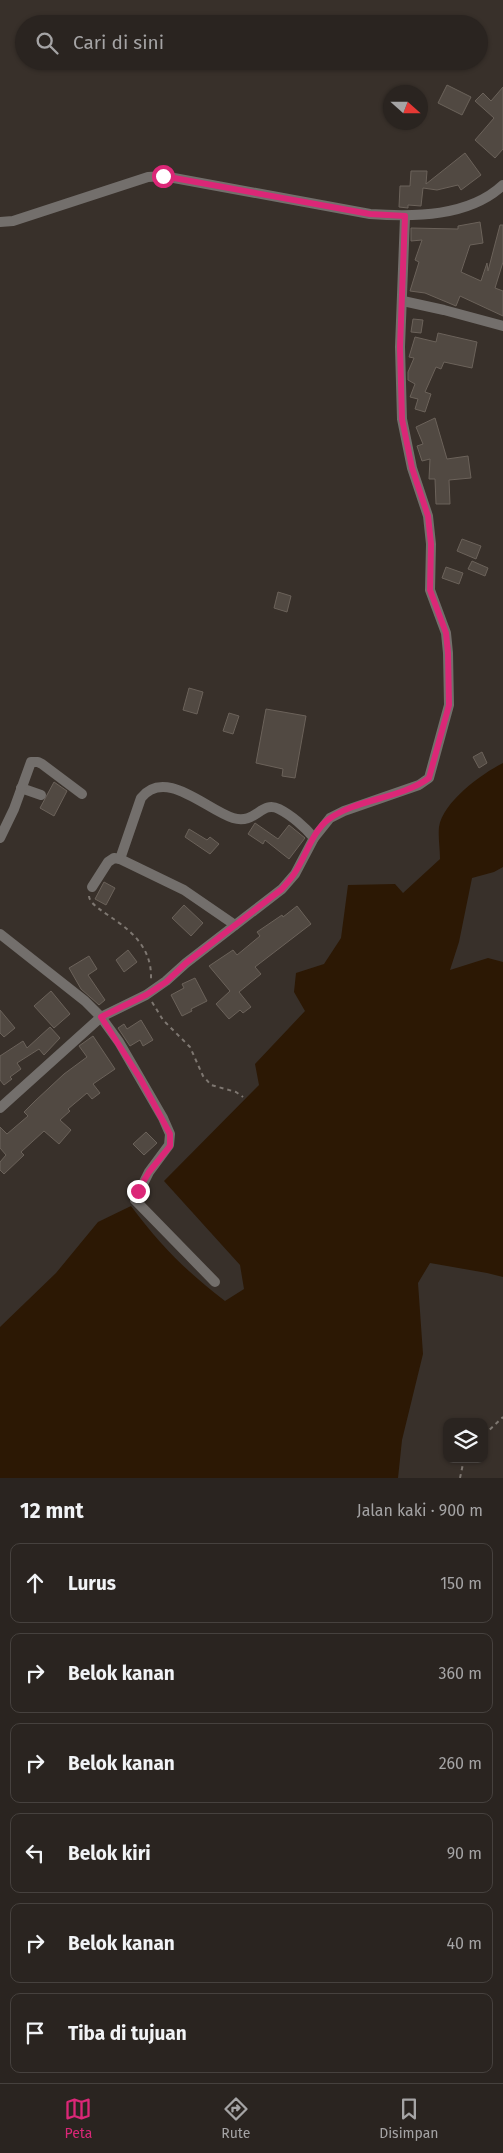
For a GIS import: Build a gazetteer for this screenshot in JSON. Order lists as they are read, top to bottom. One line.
{"north":"right","page":{"search":"Cari di sini","heading":["12 mnt","Jalan kaki · 900 m"],"list":[["Lurus","150 m"],["Belok kanan","360 m"],["Belok kanan","260 m"],["Belok kiri","90 m"],["Belok kanan","40 m"],"Tiba di tujuan"],"nav":["Peta","Rute","Disimpan"]}}
